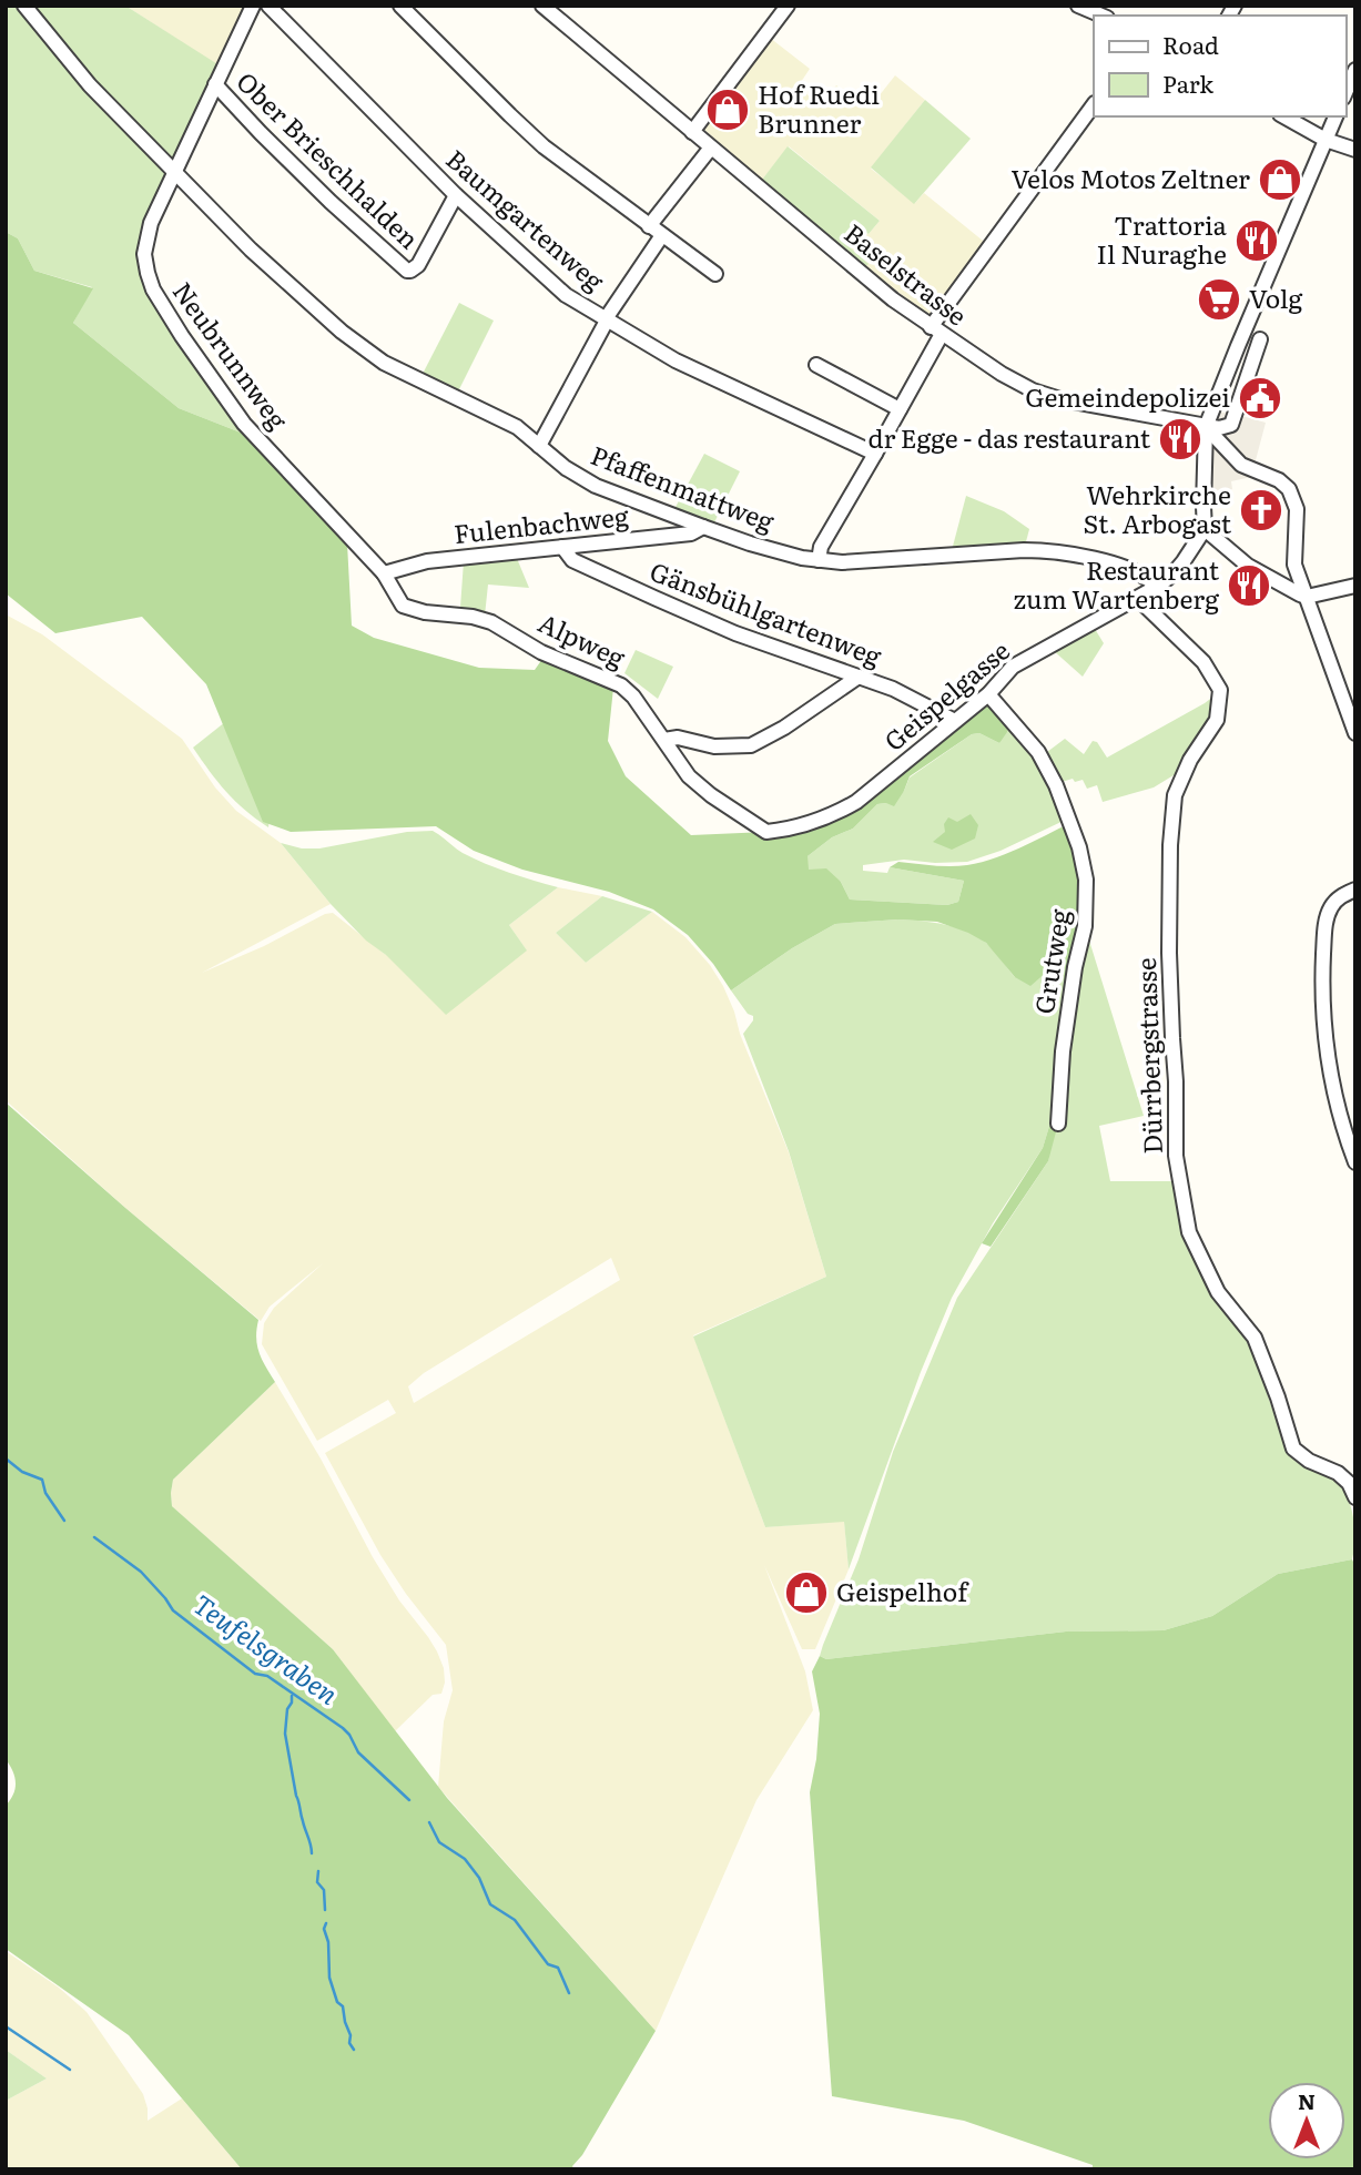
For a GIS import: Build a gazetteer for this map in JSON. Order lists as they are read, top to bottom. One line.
{"streets":{"street":["Ober Brieschhalden","Baumgartenweg","Baselstrasse","Neubrunnweg","Pfaffenmattweg","Fulenbachweg","Gänsbühlgartenweg","Alpweg","Geispelgasse","Grutweg","Dürrbergstrasse"]},"crossings":[["Ober Brieschhalden","Baumgartenweg"],["Ober Brieschhalden","Neubrunnweg"],["Neubrunnweg","Pfaffenmattweg"],["Neubrunnweg","Fulenbachweg"],["Neubrunnweg","Alpweg"],["Pfaffenmattweg","Fulenbachweg"],["Pfaffenmattweg","Geispelgasse"],["Fulenbachweg","Gänsbühlgartenweg"],["Fulenbachweg","Alpweg"],["Gänsbühlgartenweg","Geispelgasse"],["Alpweg","Geispelgasse"],["Geispelgasse","Grutweg"],["Geispelgasse","Dürrbergstrasse"]],"water":["Teufelsgraben"],"places":{"shop":["Hof Ruedi Brunner","Velos Motos Zeltner","Geispelhof"],"restaurant":["Trattoria Il Nuraghe","dr Egge - das restaurant","Restaurant zum Wartenberg"],"supermarket":["Volg"],"public building":["Gemeindepolizei"],"church":["Wehrkirche St. Arbogast"]},"legend":["Road","Park"],"north":"top"}
